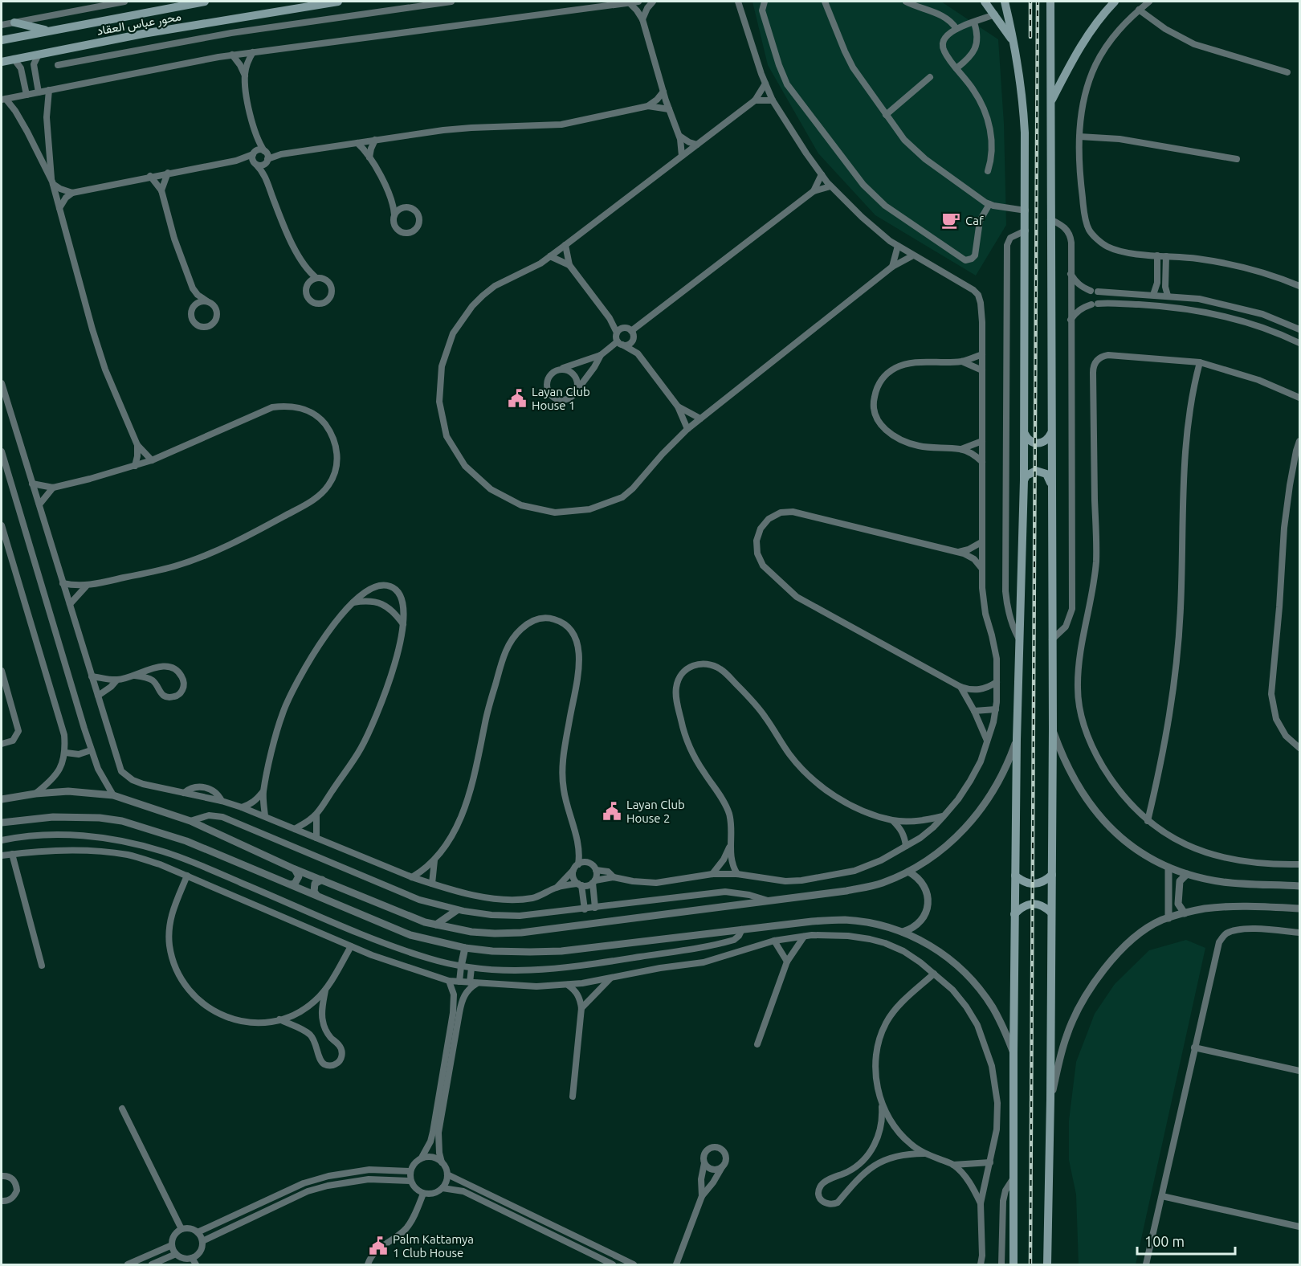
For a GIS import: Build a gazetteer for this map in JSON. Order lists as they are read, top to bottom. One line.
{"streets":{"main road":["محور عباس العقاد"]},"places":{"cafe":["Caf"],"public building":["Layan Club House 1","Layan Club House 2","Palm Kattamya 1 Club House"]},"scale_bar":"100 m"}
